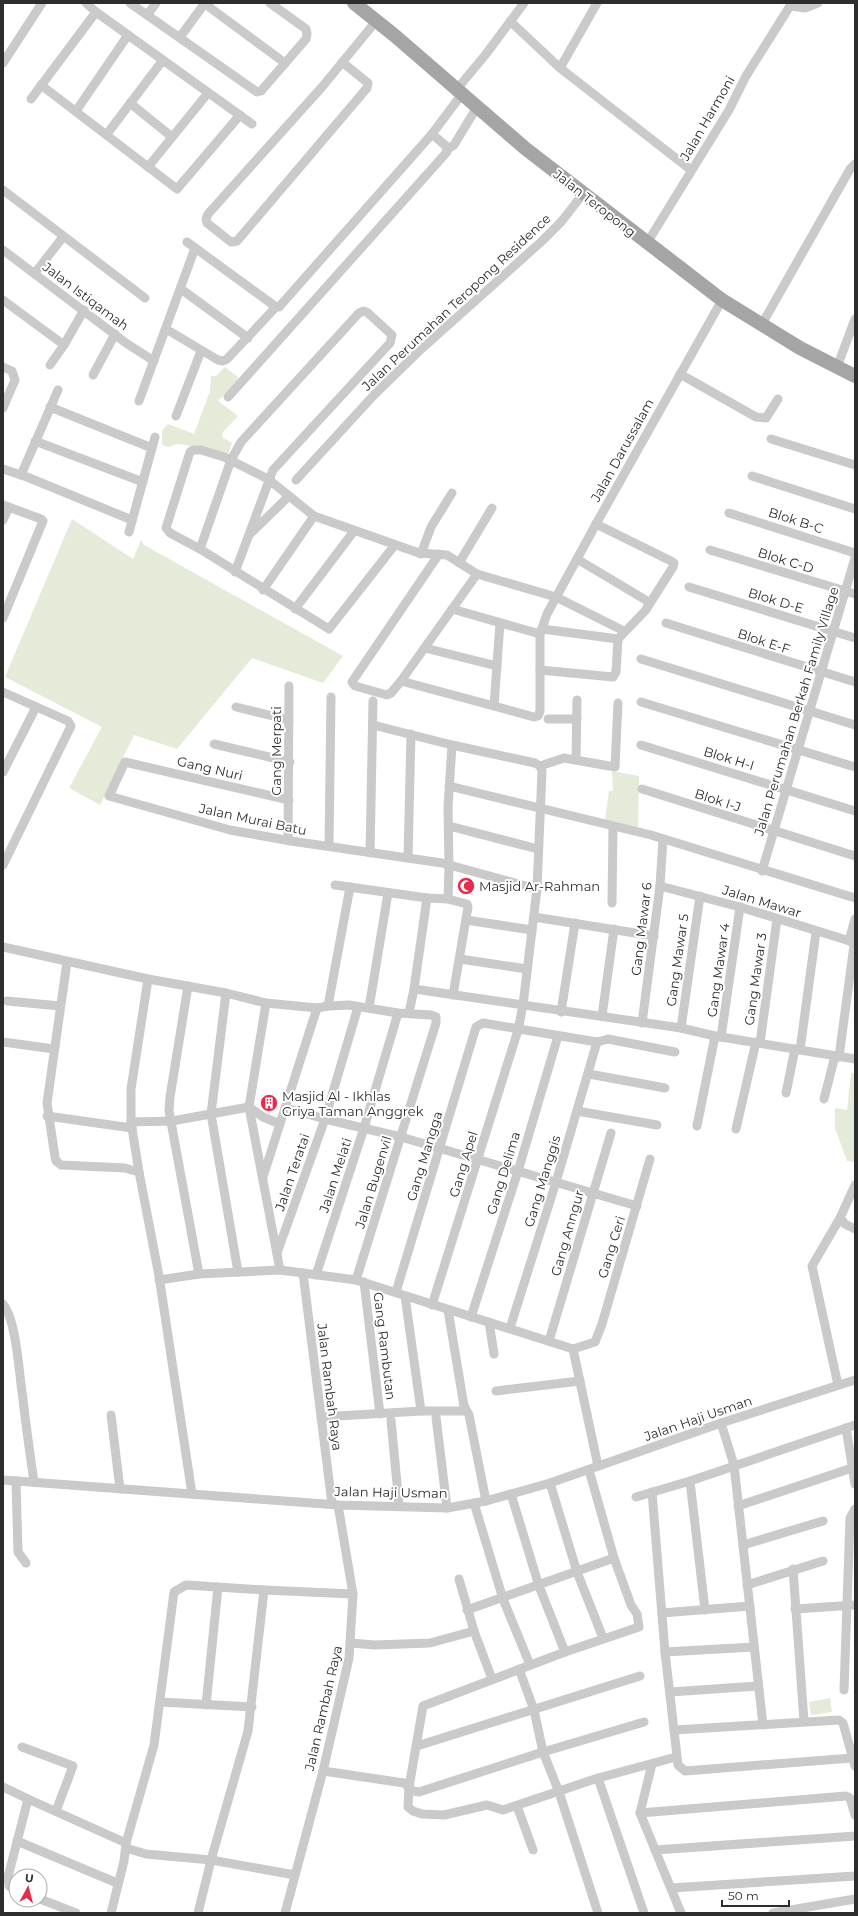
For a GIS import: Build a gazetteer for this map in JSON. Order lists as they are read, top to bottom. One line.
{"streets":{"main road":["Jalan Teropong"],"street":["Jalan Harmoni","Jalan Istiqamah","Jalan Perumahan Teropong Residence","Jalan Darussalam","Blok B-C","Blok C-D","Blok D-E","Blok E-F","Jalan Perumahan Berkah Family Village","Gang Merpati","Blok H-I","Gang Nuri","Blok I-J","Jalan Murai Batu","Jalan Mawar","Gang Mawar 6","Gang Mawar 5","Gang Mawar 4","Gang Mawar 3","Gang Mangga","Gang Apel","Jalan Teratai","Gang Delima","Jalan Melati","Gang Manggis","Jalan Bugenvil","Gang Anngur","Gang Ceri","Gang Rambutan","Jalan Rambah Raya","Jalan Haji Usman"]},"crossings":[["Jalan Harmoni","Jalan Teropong"],["Jalan Teropong","Jalan Perumahan Teropong Residence"],["Jalan Teropong","Jalan Darussalam"],["Blok C-D","Jalan Perumahan Berkah Family Village"],["Blok D-E","Jalan Perumahan Berkah Family Village"],["Blok E-F","Jalan Perumahan Berkah Family Village"],["Jalan Perumahan Berkah Family Village","Blok H-I"],["Jalan Perumahan Berkah Family Village","Blok I-J"],["Gang Merpati","Gang Nuri"],["Gang Merpati","Jalan Murai Batu"],["Gang Nuri","Jalan Murai Batu"],["Jalan Murai Batu","Gang Apel"],["Jalan Mawar","Gang Mawar 6"],["Jalan Mawar","Gang Mawar 5"],["Jalan Mawar","Gang Mawar 4"],["Jalan Mawar","Gang Mawar 3"],["Gang Mangga","Gang Apel"],["Jalan Bugenvil","Gang Rambutan"],["Jalan Rambah Raya","Jalan Haji Usman"]],"places":{"mosque":["Masjid Ar-Rahman"],"building":["Masjid Al - Ikhlas Griya Taman Anggrek"]},"scale_bar":"50 m","north":"top"}
